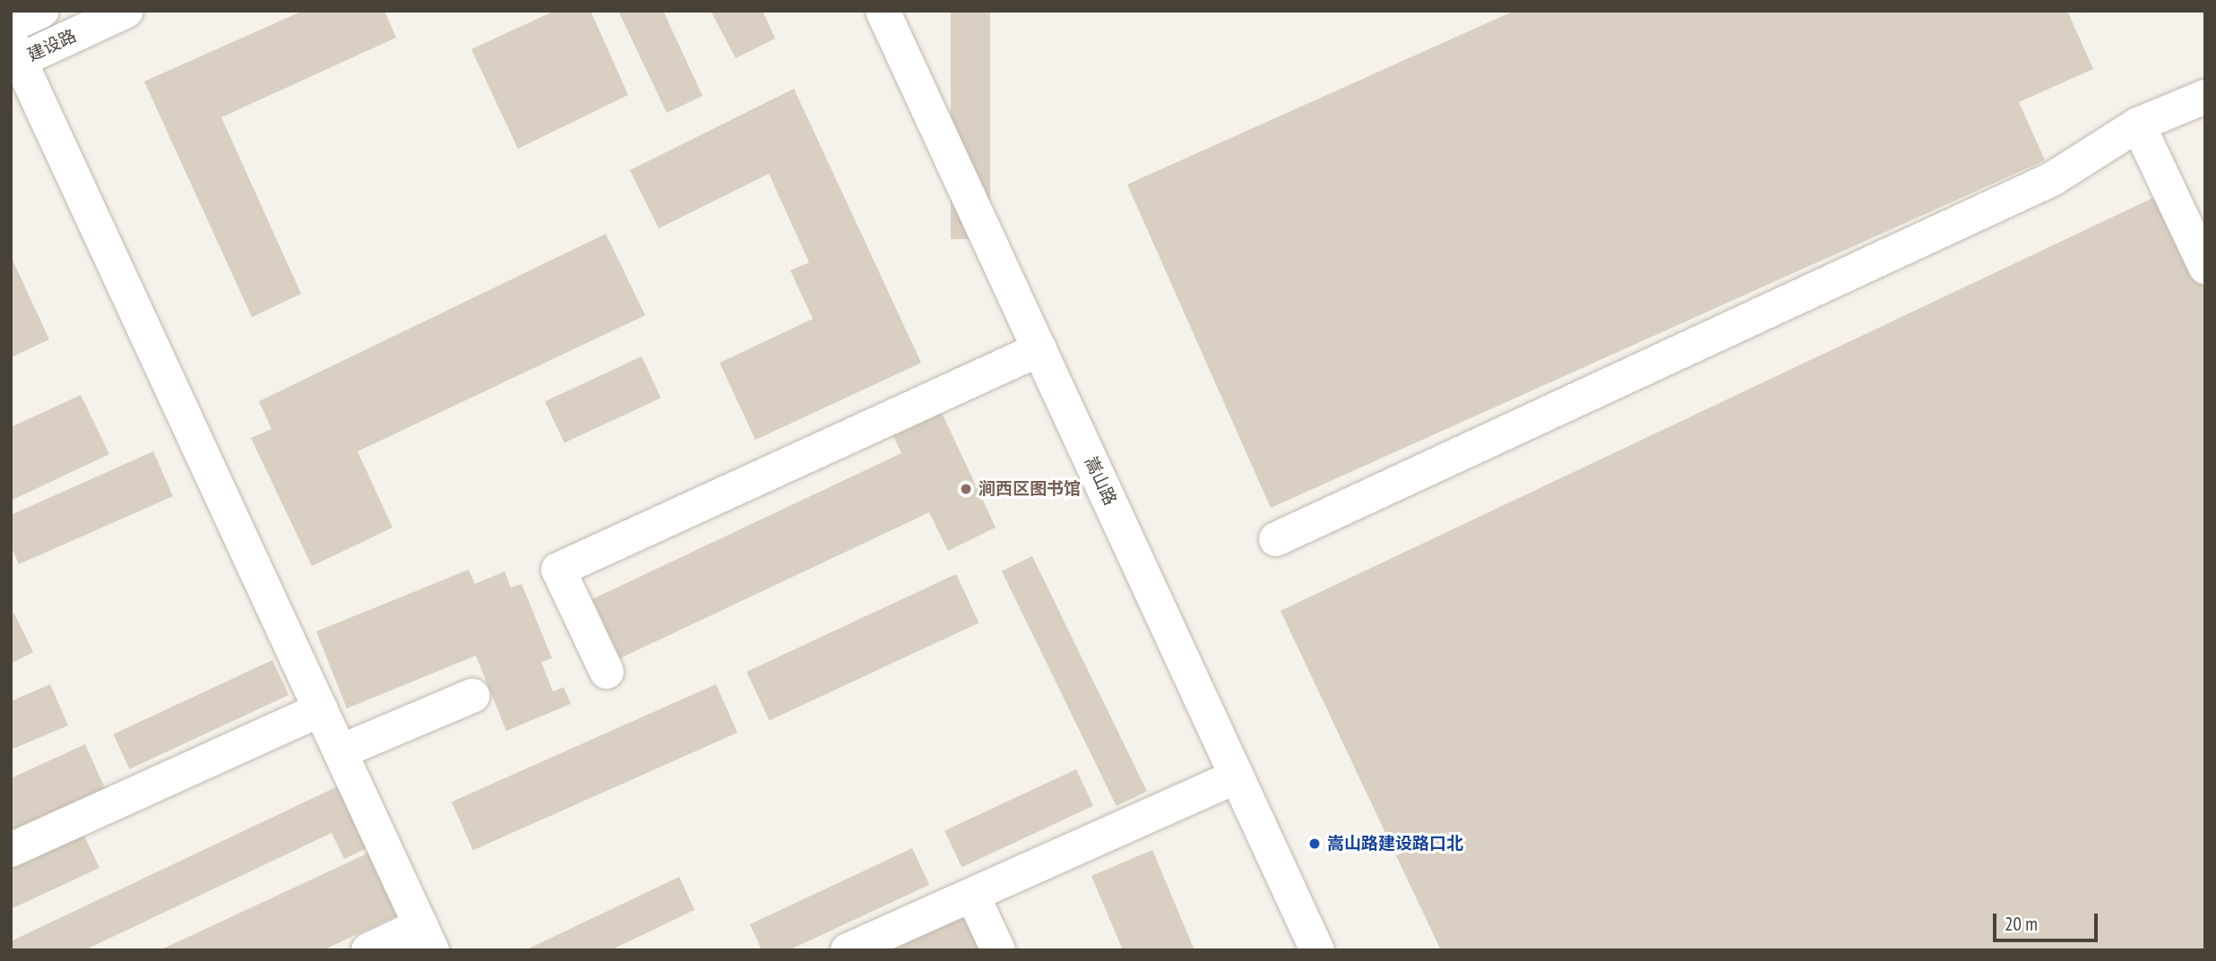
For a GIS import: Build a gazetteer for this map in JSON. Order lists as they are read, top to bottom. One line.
{"streets":{"street":["建设路","嵩山路"]},"places":["涧西区图书馆","嵩山路建设路口北"],"scale_bar":"20 m"}
